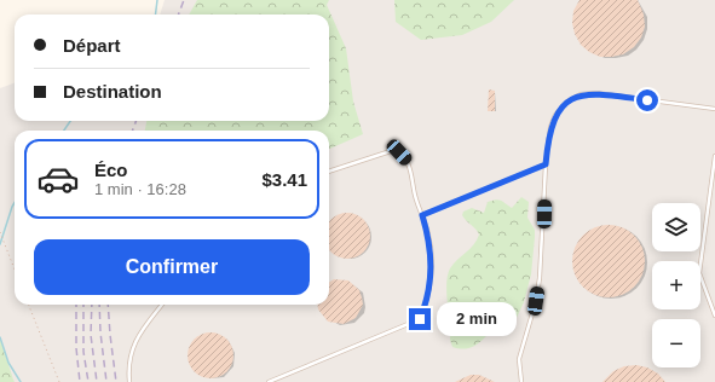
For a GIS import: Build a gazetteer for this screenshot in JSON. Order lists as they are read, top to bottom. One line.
{"page":{"banner":["Départ","Destination"],"list":[{"name":"Éco","note":"1 min · 16:28","value":"$3.41"}],"map_buttons":["+","−"],"buttons":"Confirmer","bubble":"2 min"}}
